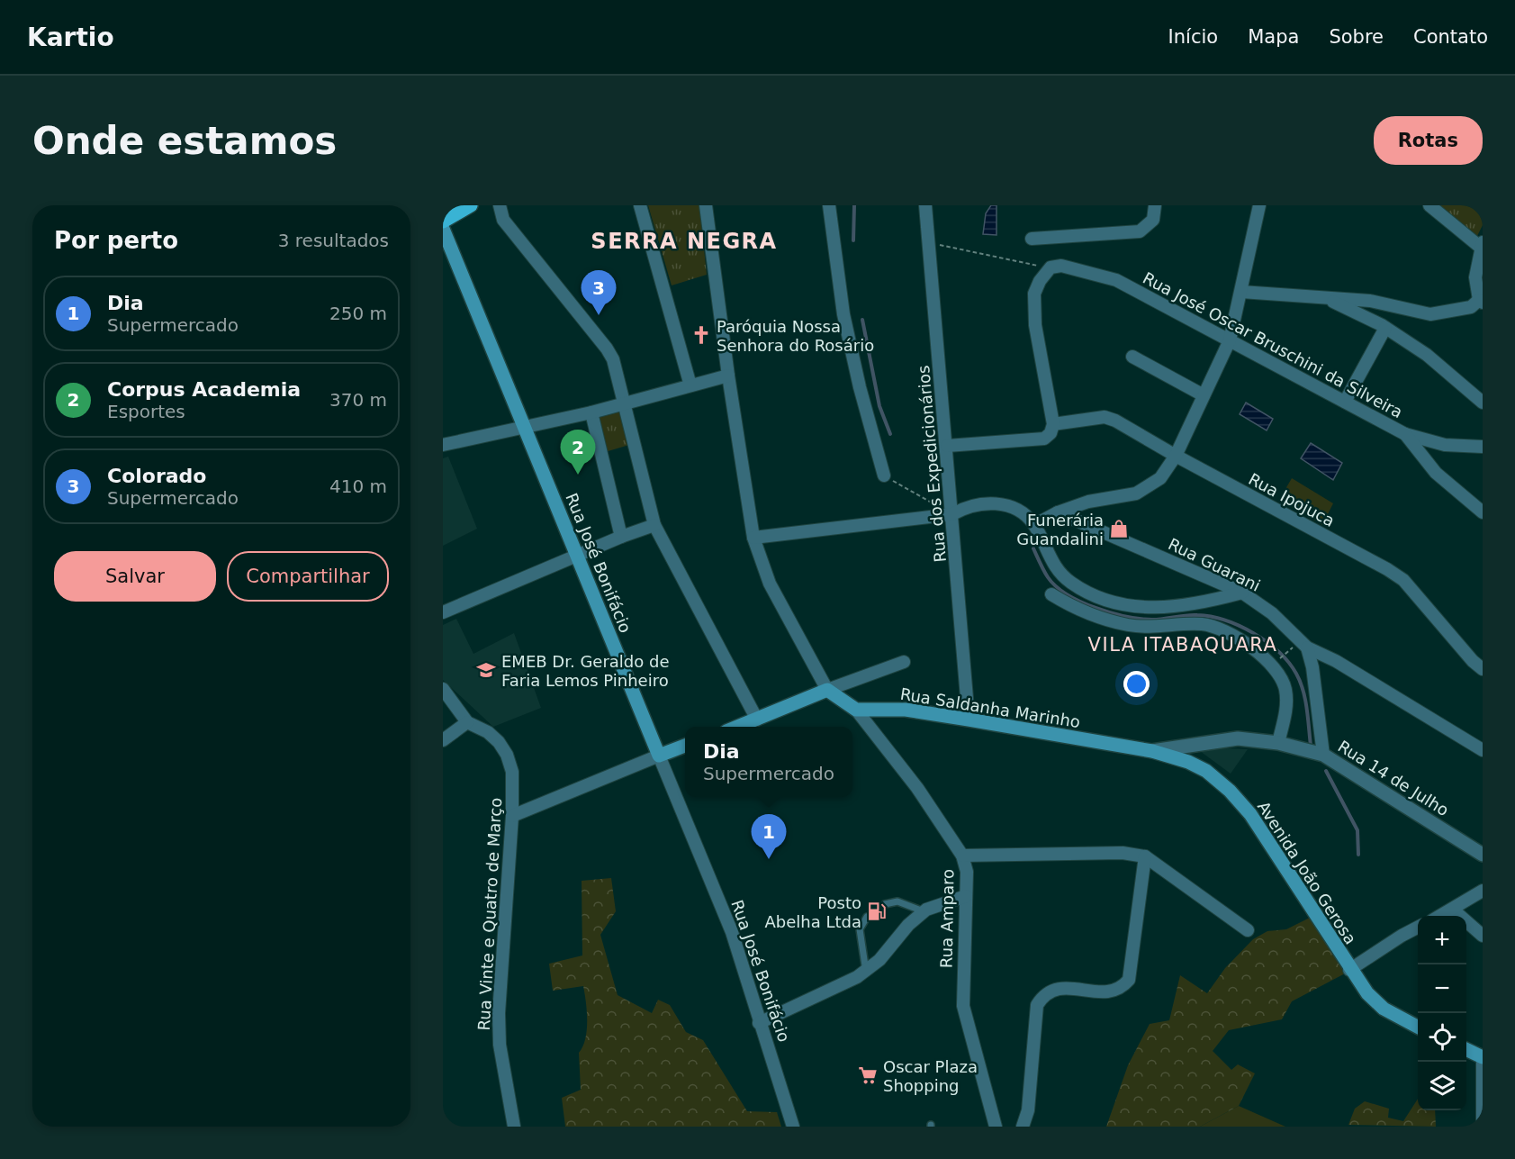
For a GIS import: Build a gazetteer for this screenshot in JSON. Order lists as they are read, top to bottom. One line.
{"streets":{"main road":["Rua José Bonifácio","Rua Saldanha Marinho","Avenida João Gerosa"],"street":["Rua José Oscar Bruschini da Silveira","Rua dos Expedicionários","Rua Ipojuca","Rua Guarani","Rua 14 de Julho","Rua Vinte e Quatro de Março","Rua Amparo"]},"crossings":[["Rua dos Expedicionários","Rua Saldanha Marinho"],["Rua Saldanha Marinho","Rua 14 de Julho"],["Rua Saldanha Marinho","Avenida João Gerosa"],["Rua Saldanha Marinho","Rua Amparo"],["Rua 14 de Julho","Avenida João Gerosa"]],"districts":["SERRA NEGRA","VILA ITABAQUARA"],"places":{"church":["Paróquia Nossa Senhora do Rosário"],"shop":["Funerária Guandalini"],"school or university":["EMEB Dr. Geraldo de Faria Lemos Pinheiro"],"fuel station":["Posto Abelha Ltda"],"supermarket":["Oscar Plaza Shopping"]},"page":{"header":"Kartio","nav":["Início","Mapa","Sobre","Contato"],"buttons":["Rotas",["Salvar","Compartilhar"]],"title":"Onde estamos","heading":["Por perto","3 resultados"],"pins":["3","2","1"],"list":[{"mark":"1","name":"Dia","note":"Supermercado","value":"250 m"},{"mark":"2","name":"Corpus Academia","note":"Esportes","value":"370 m"},{"mark":"3","name":"Colorado","note":"Supermercado","value":"410 m"}],"popup":["Dia","Supermercado"],"map_buttons":["+","−"]}}
